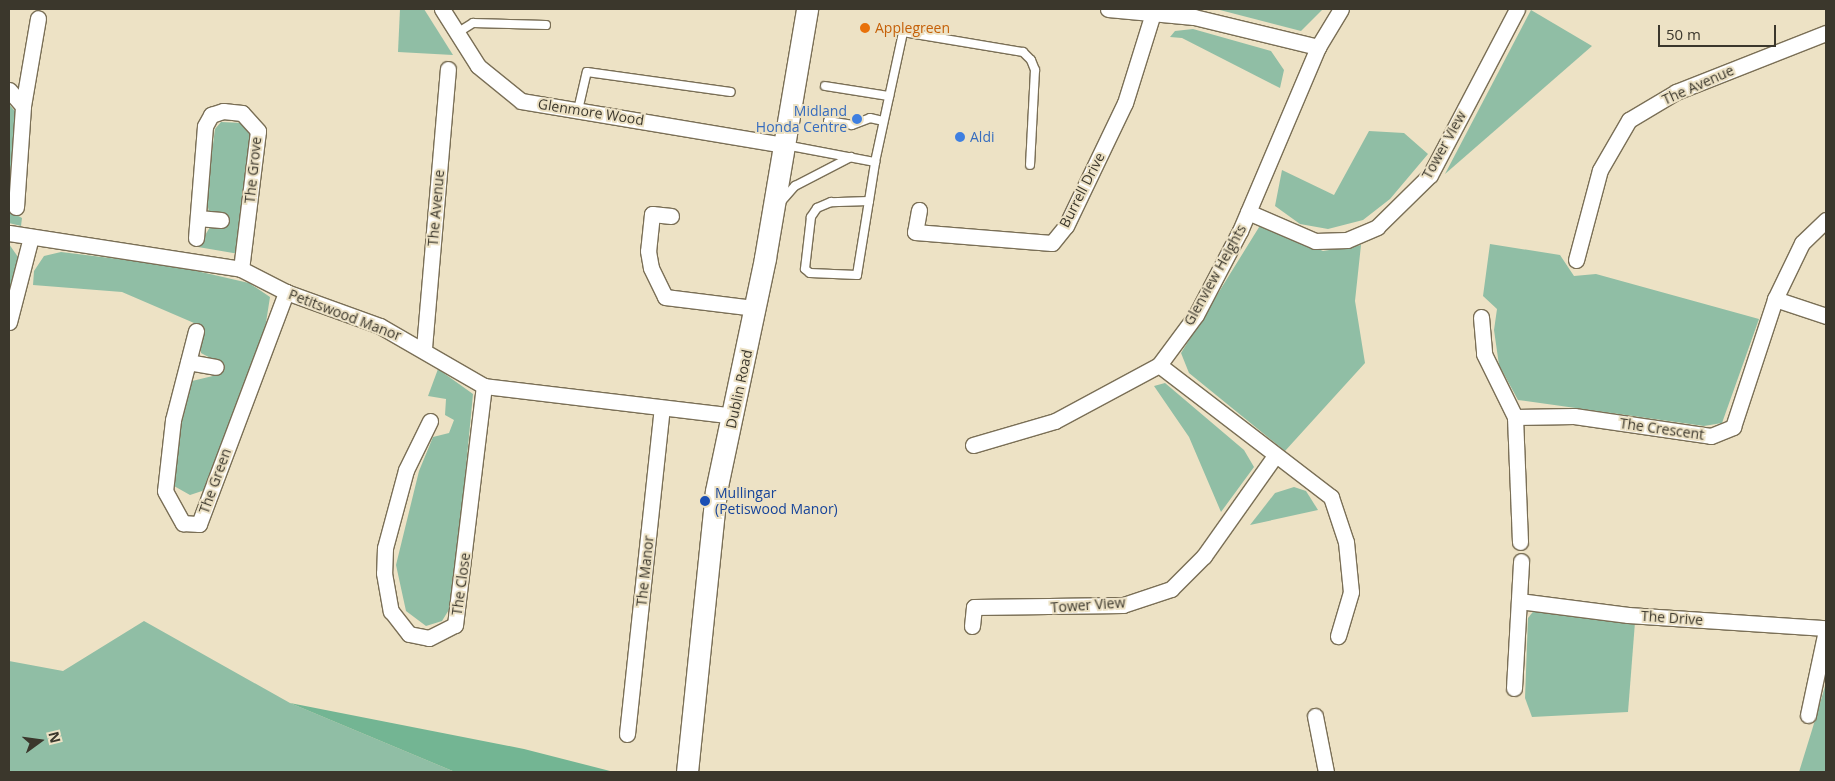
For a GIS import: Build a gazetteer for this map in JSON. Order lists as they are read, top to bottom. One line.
{"streets":{"main road":["Dublin Road"],"street":["The Avenue","Glenmore Wood","Tower View","The Grove","Burrell Drive","Glenview Heights","Petitswood Manor","The Crescent","The Green","The Manor","The Close","The Drive"]},"crossings":[["The Avenue","Petitswood Manor"],["Glenmore Wood","Dublin Road"],["Tower View","Glenview Heights"],["The Grove","Petitswood Manor"],["Petitswood Manor","Dublin Road"],["Petitswood Manor","The Green"],["Petitswood Manor","The Manor"],["Petitswood Manor","The Close"]],"places":["Applegreen","Midland Honda Centre","Aldi","Mullingar (Petiswood Manor)"],"scale_bar":"50 m","north":"right"}
